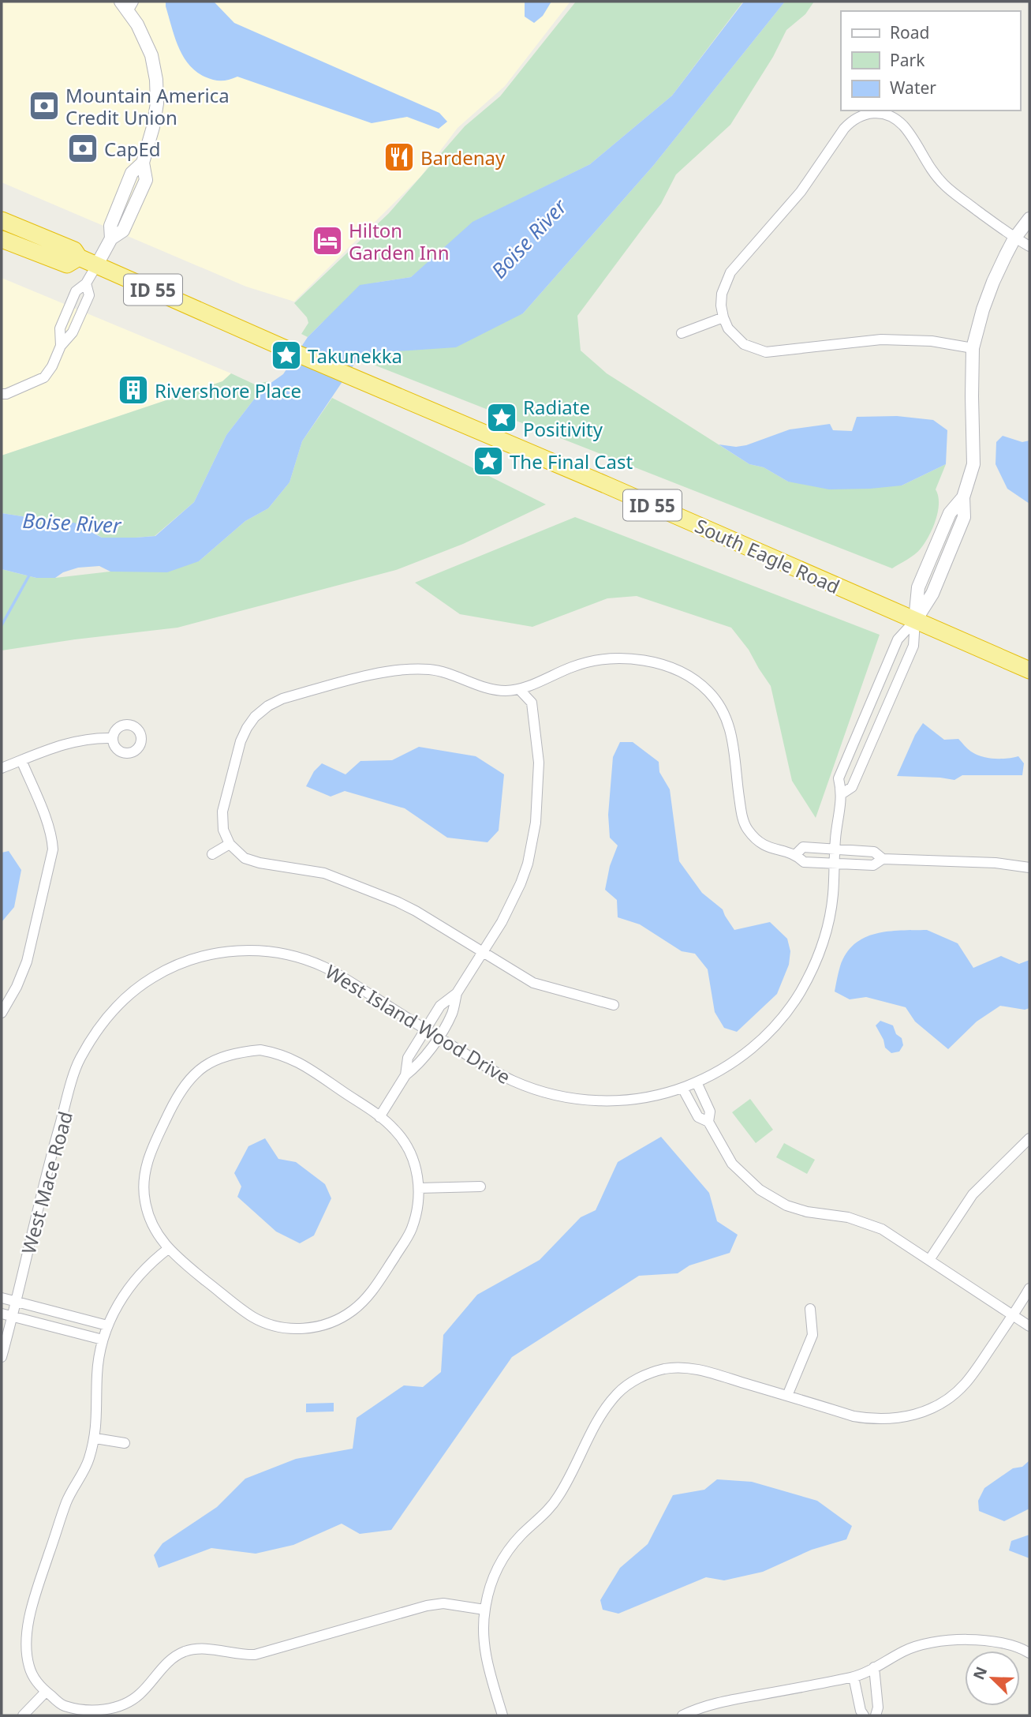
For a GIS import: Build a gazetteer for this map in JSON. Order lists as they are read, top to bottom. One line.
{"streets":{"highway":["ID 55","South Eagle Road"],"street":["West Island Wood Drive","West Mace Road"]},"crossings":[["South Eagle Road","West Island Wood Drive"],["West Island Wood Drive","West Mace Road"]],"water":["Boise River"],"places":{"bank":["Mountain America Credit Union","CapEd"],"restaurant":["Bardenay"],"hotel":["Hilton Garden Inn"],"place":["Takunekka","Radiate Positivity","The Final Cast"],"building":["Rivershore Place"]},"legend":["Road","Park","Water"],"north":"top left"}
